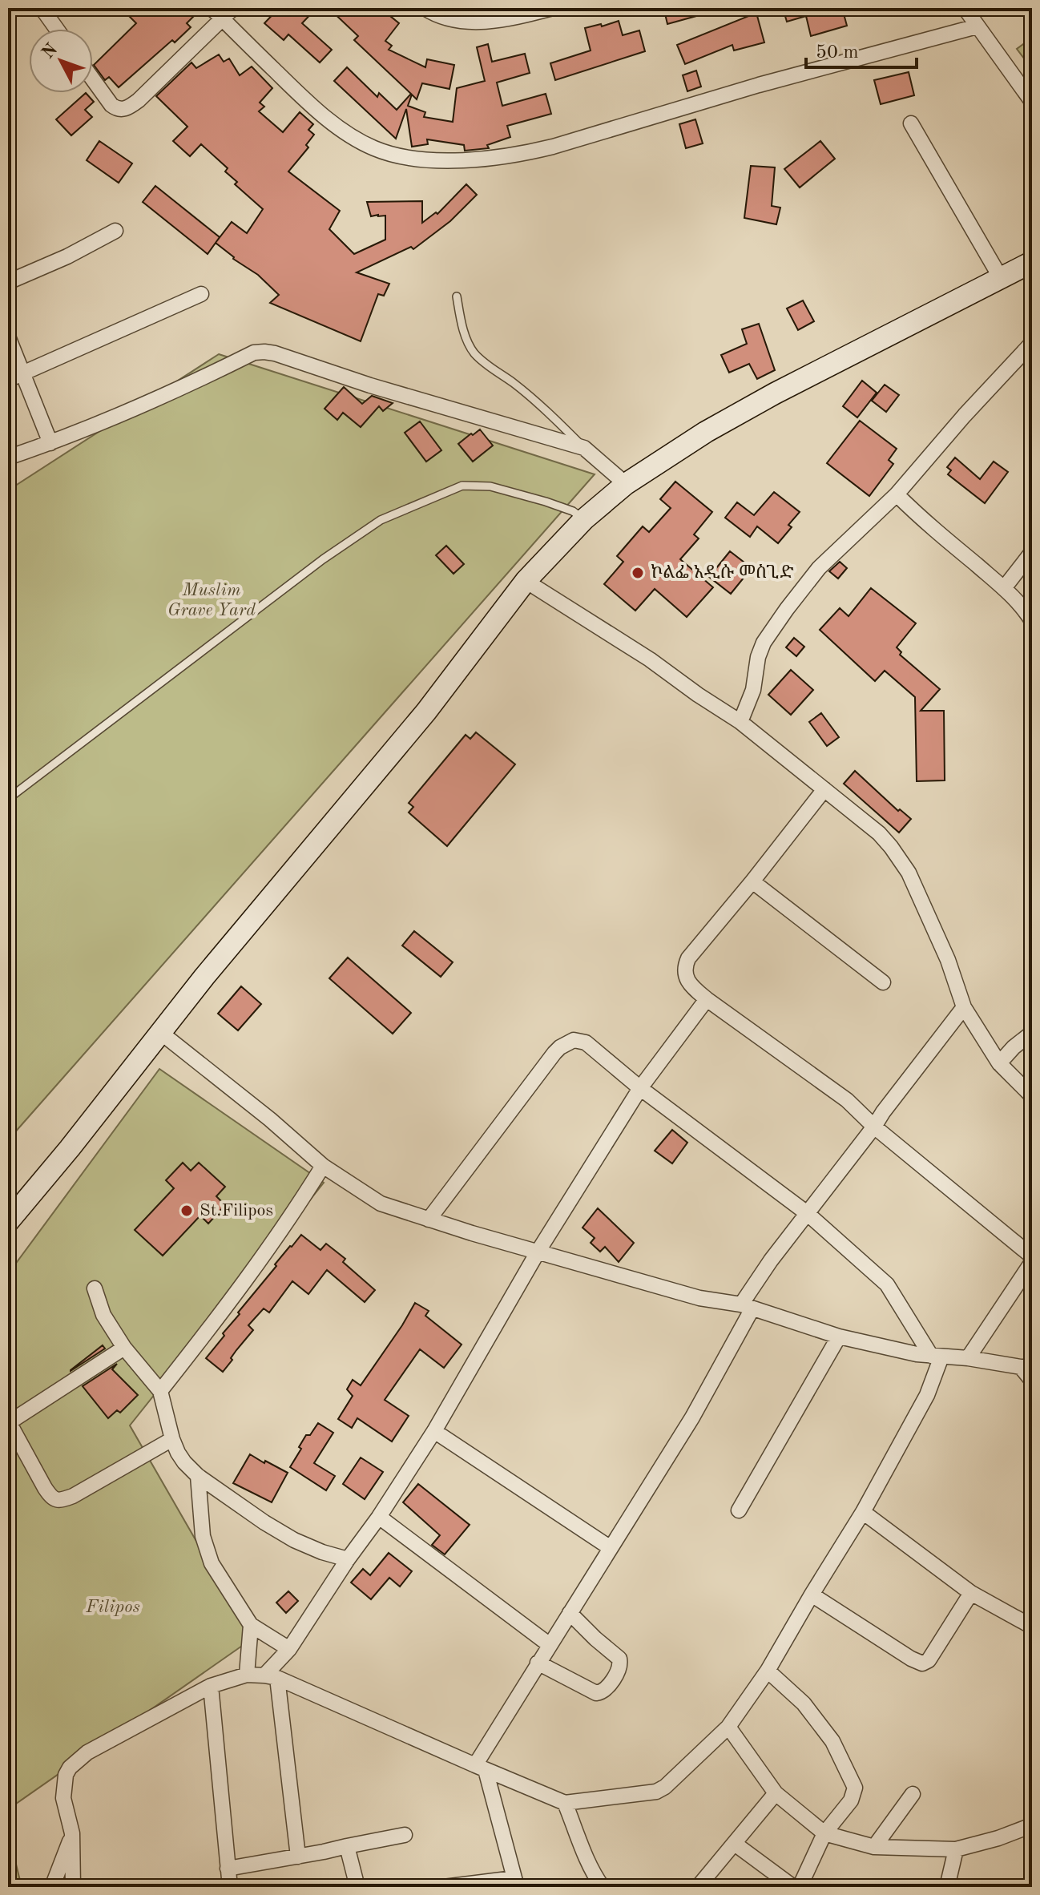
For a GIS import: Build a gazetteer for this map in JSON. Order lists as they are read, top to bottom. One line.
{"parks":["Muslim Grave Yard","Filipos"],"places":["ኮልፌ አዲሱ መስጊድ","St.Filipos"],"scale_bar":"50 m","north":"top left"}
